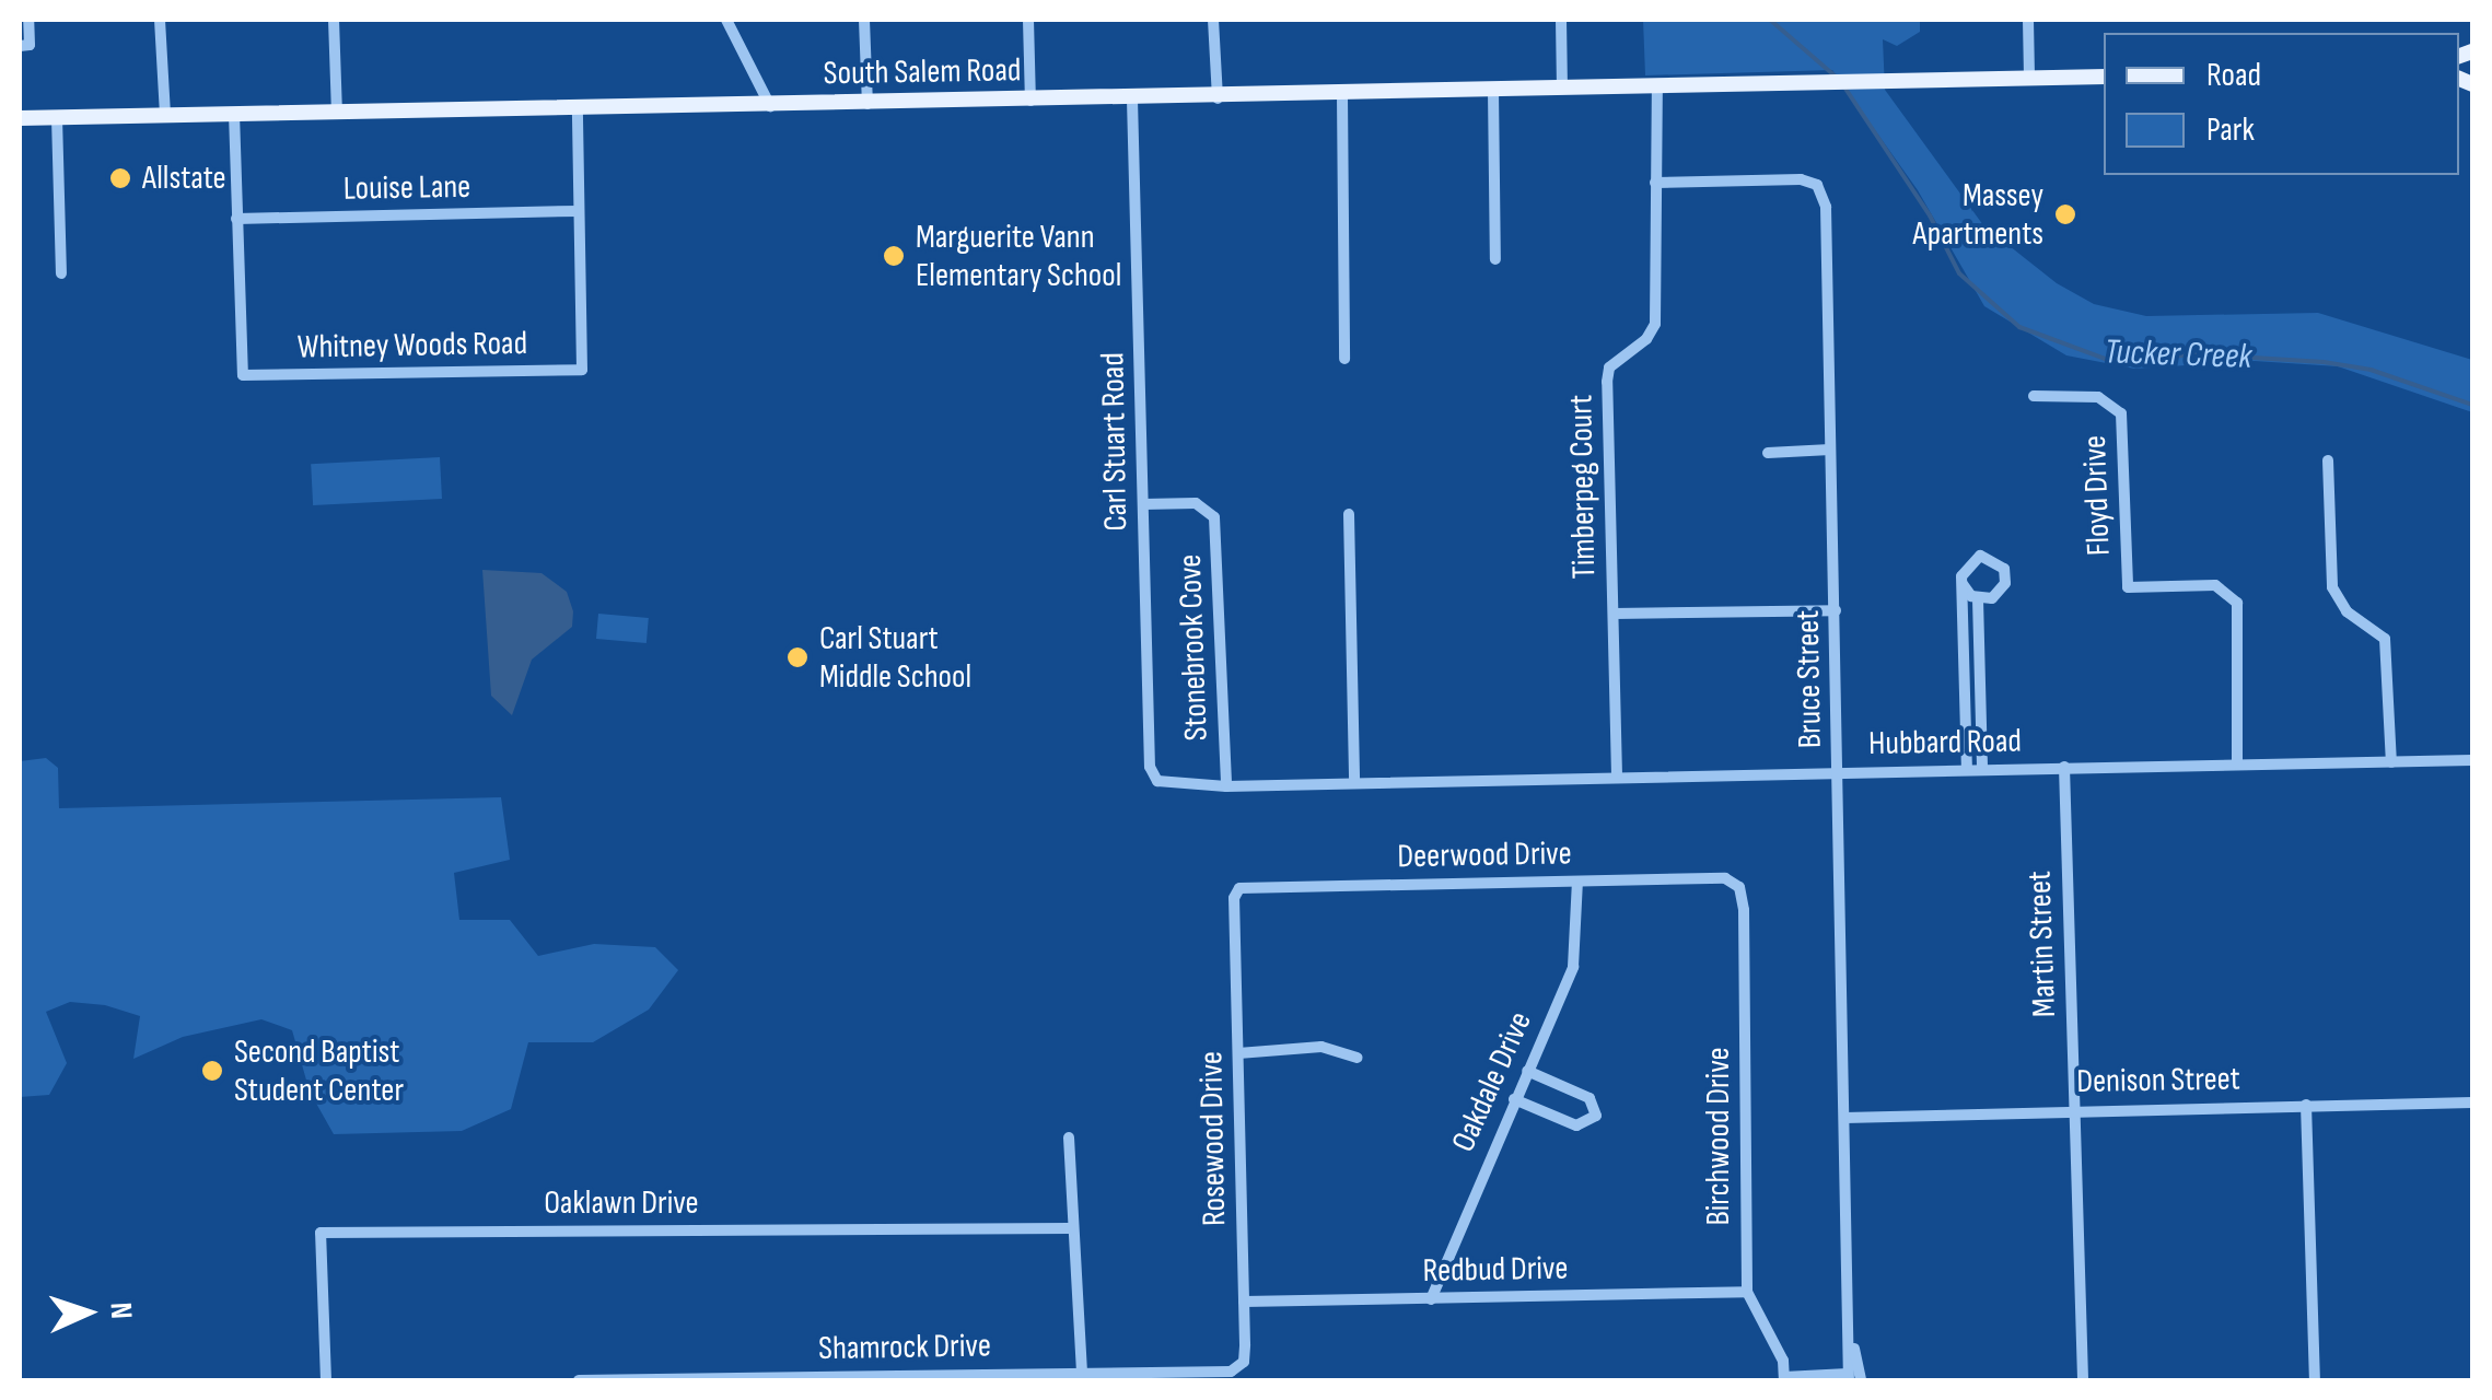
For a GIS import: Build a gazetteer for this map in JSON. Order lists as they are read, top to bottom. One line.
{"streets":{"main road":["South Salem Road"],"street":["Louise Lane","Whitney Woods Road","Carl Stuart Road","Timberpeg Court","Floyd Drive","Stonebrook Cove","Bruce Street","Hubbard Road","Deerwood Drive","Martin Street","Denison Street","Oakdale Drive","Birchwood Drive","Rosewood Drive","Oaklawn Drive","Redbud Drive","Shamrock Drive"]},"crossings":[["South Salem Road","Carl Stuart Road"],["South Salem Road","Timberpeg Court"],["Louise Lane","Whitney Woods Road"],["Carl Stuart Road","Stonebrook Cove"],["Carl Stuart Road","Hubbard Road"],["Timberpeg Court","Bruce Street"],["Timberpeg Court","Hubbard Road"],["Floyd Drive","Hubbard Road"],["Stonebrook Cove","Hubbard Road"],["Bruce Street","Hubbard Road"],["Bruce Street","Denison Street"],["Bruce Street","Birchwood Drive"],["Hubbard Road","Martin Street"],["Deerwood Drive","Oakdale Drive"],["Deerwood Drive","Birchwood Drive"],["Deerwood Drive","Rosewood Drive"],["Martin Street","Denison Street"],["Oakdale Drive","Redbud Drive"],["Birchwood Drive","Redbud Drive"],["Rosewood Drive","Redbud Drive"],["Rosewood Drive","Shamrock Drive"]],"water":["Tucker Creek"],"places":["Allstate","Massey Apartments","Marguerite Vann Elementary School","Carl Stuart Middle School","Second Baptist Student Center"],"legend":["Road","Park"],"north":"right"}
